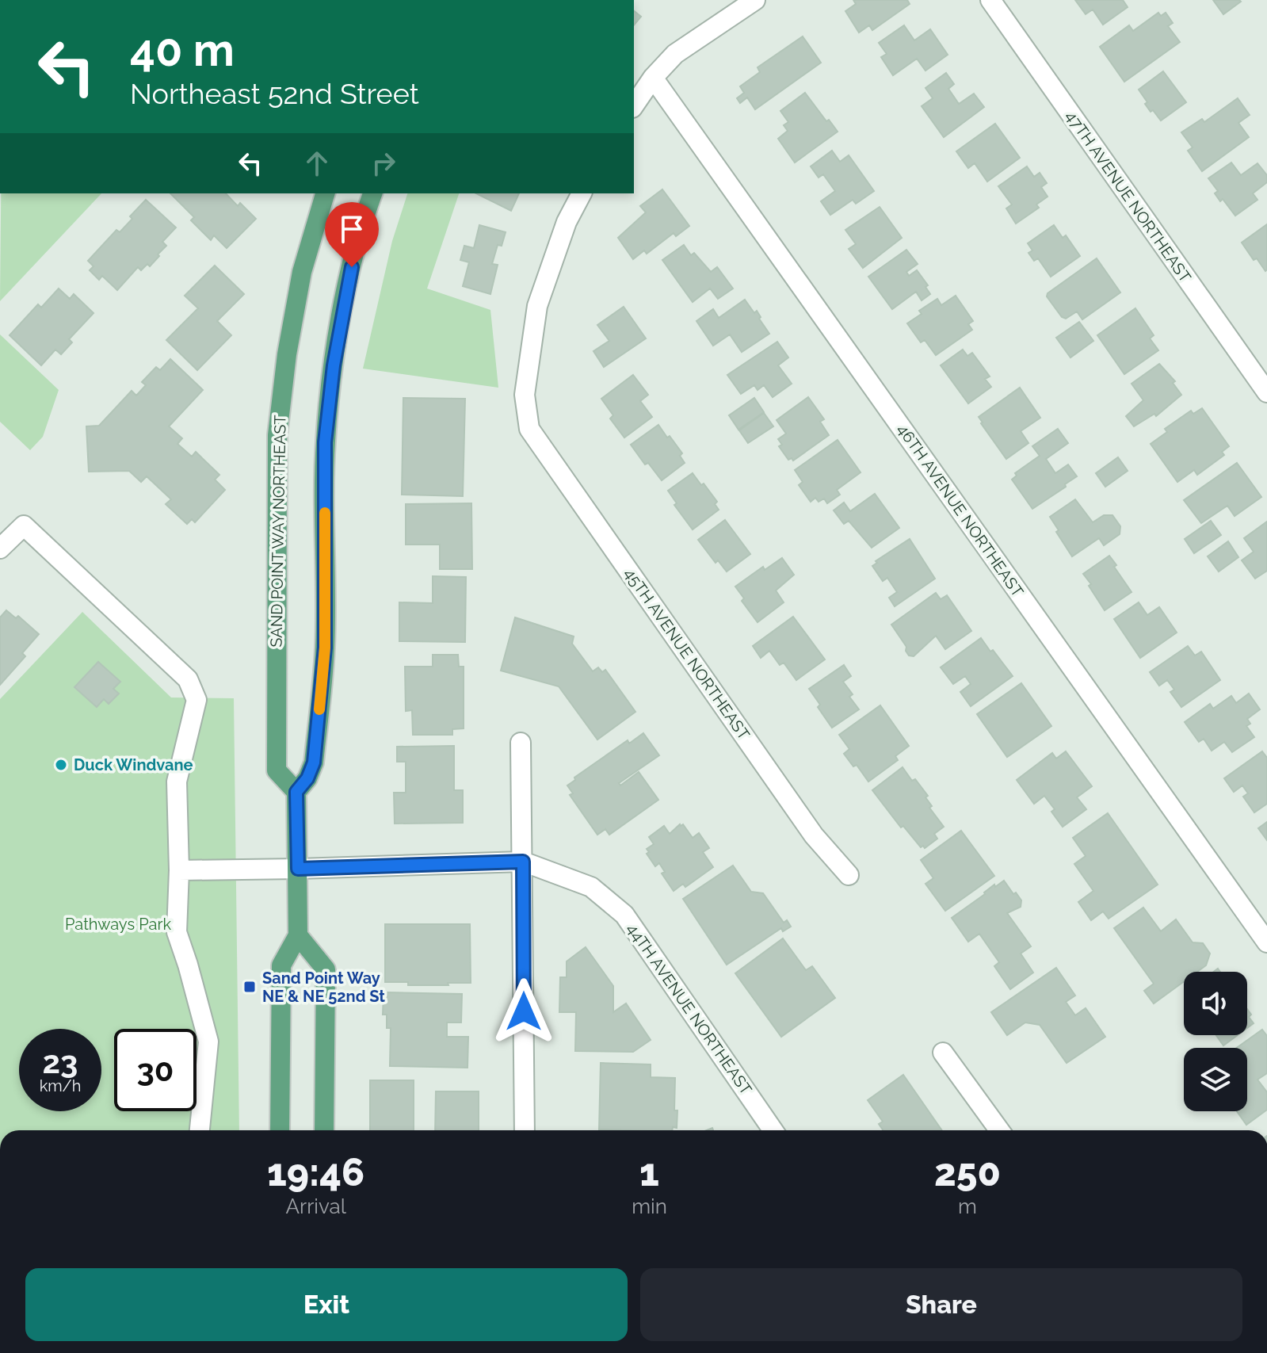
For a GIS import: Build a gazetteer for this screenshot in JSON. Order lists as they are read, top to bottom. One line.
{"streets":{"main road":["SAND POINT WAY NORTHEAST"],"street":["47TH AVENUE NORTHEAST","46TH AVENUE NORTHEAST","45TH AVENUE NORTHEAST","44TH AVENUE NORTHEAST"]},"parks":["Pathways Park"],"places":{"other":["Duck Windvane"],"transit":["Sand Point Way NE & NE 52nd St"]},"page":{"turn":["40 m","Northeast 52nd Street"],"speed":"23 km/h","limit":"30","eta":["19:46","Arrival","1","min","250","m"],"buttons":["Exit","Share"]}}
